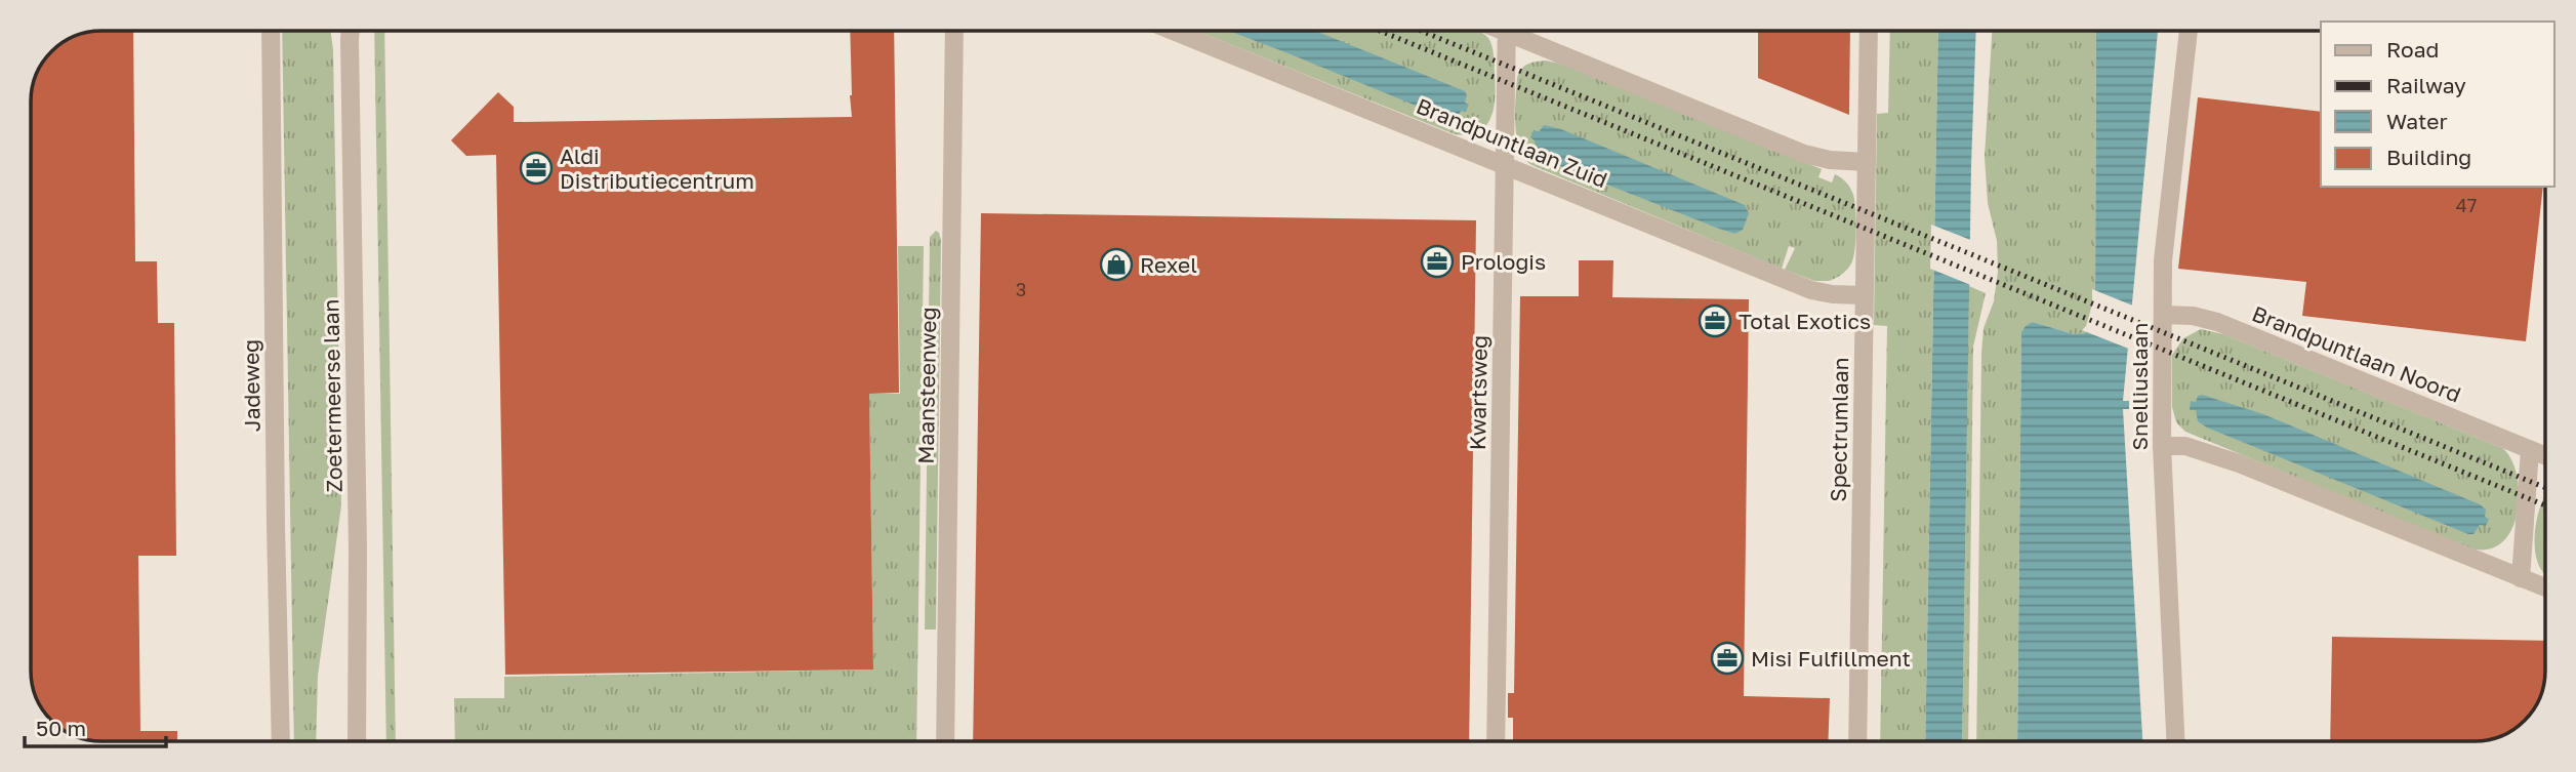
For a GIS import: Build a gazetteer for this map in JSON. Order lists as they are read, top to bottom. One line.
{"streets":{"street":["Brandpuntlaan Zuid","Brandpuntlaan Noord","Jadeweg","Maansteenweg","Snelliuslaan","Kwartsweg","Zoetermeerse laan","Spectrumlaan"]},"crossings":[["Brandpuntlaan Zuid","Kwartsweg"],["Brandpuntlaan Zuid","Spectrumlaan"],["Brandpuntlaan Noord","Snelliuslaan"]],"places":{"office":["Aldi Distributiecentrum","Prologis","Total Exotics","Misi Fulfillment"],"shop":["Rexel"]},"house_numbers":["47","3"],"legend":["Road","Railway","Water","Building"],"scale_bar":"50 m"}
